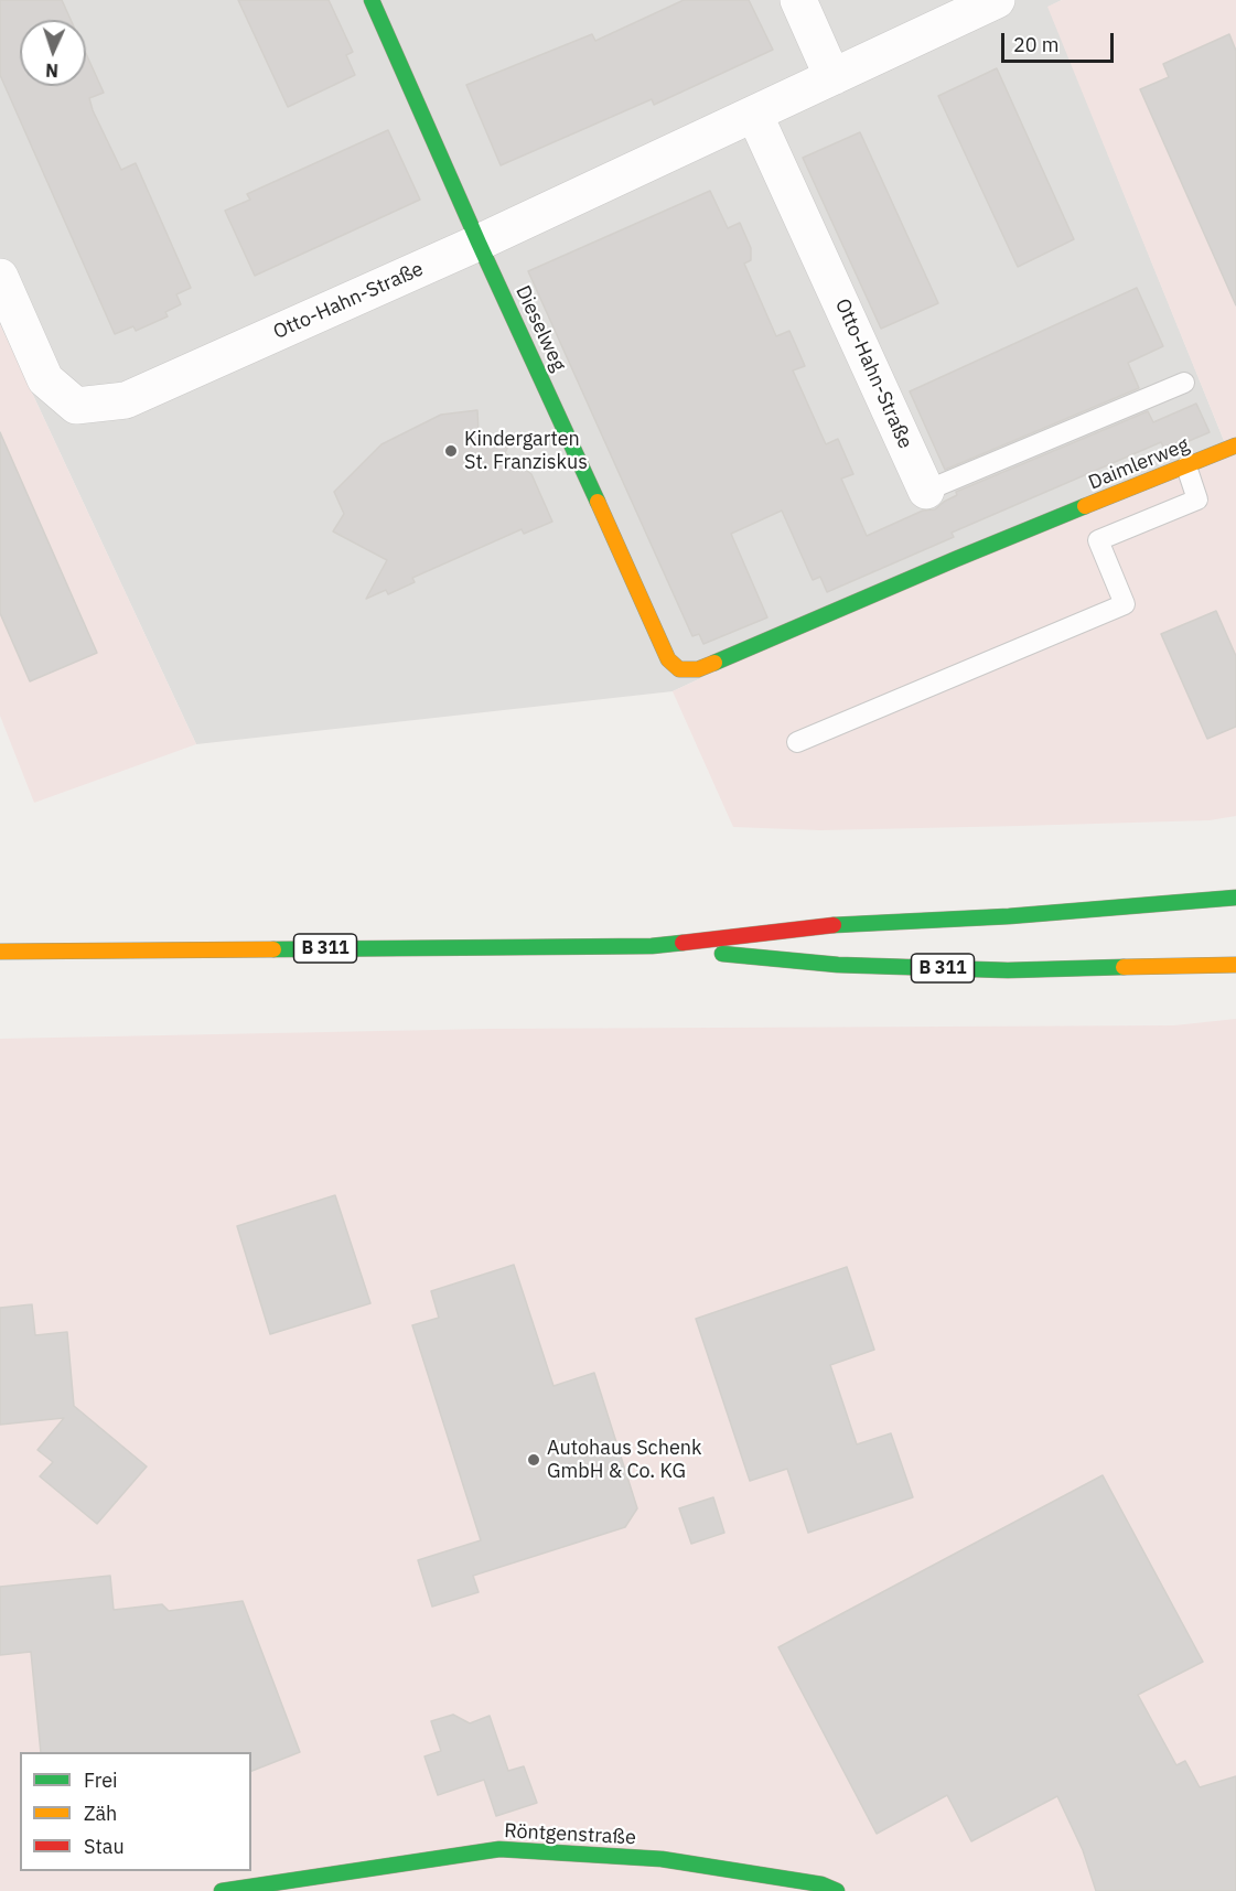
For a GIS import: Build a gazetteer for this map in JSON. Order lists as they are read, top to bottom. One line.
{"streets":{"street":["Otto-Hahn-Straße","Dieselweg","Daimlerweg","B 311","Röntgenstraße"]},"crossings":[["Otto-Hahn-Straße","Dieselweg"],["Dieselweg","Daimlerweg"]],"places":["Kindergarten St. Franziskus","Autohaus Schenk GmbH & Co. KG"],"legend":["Frei","Zäh","Stau"],"scale_bar":"20 m","north":"bottom"}
